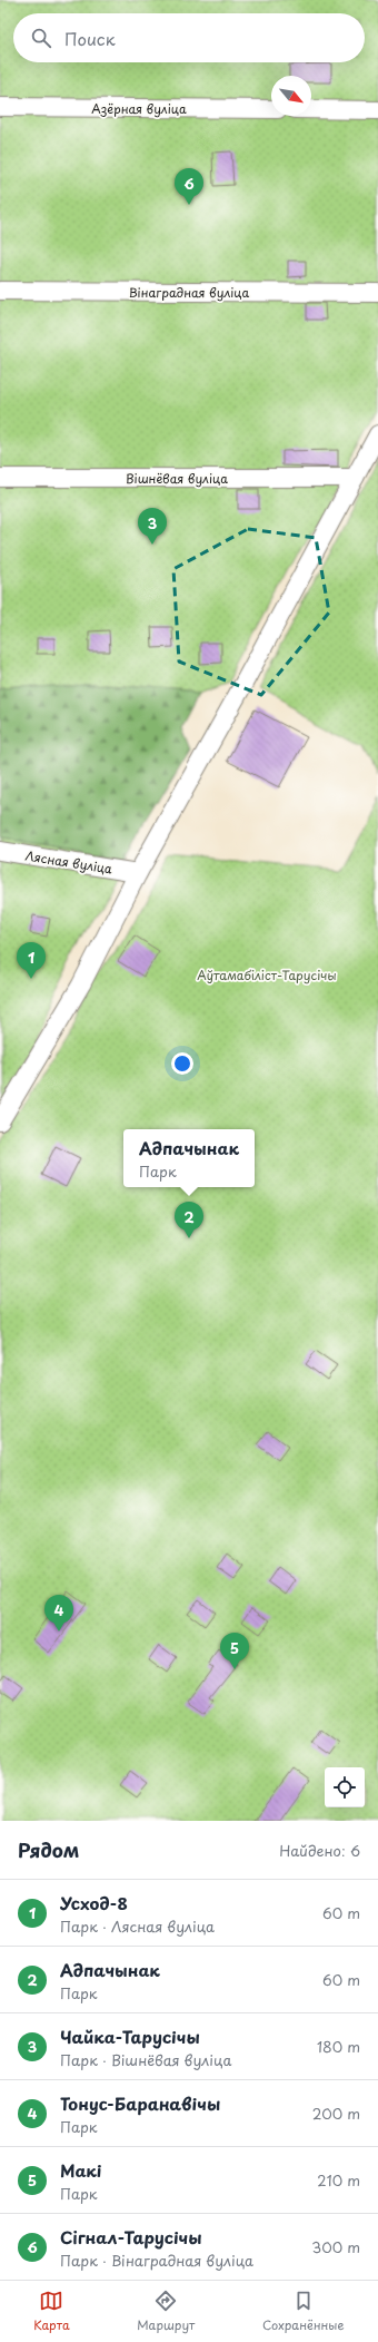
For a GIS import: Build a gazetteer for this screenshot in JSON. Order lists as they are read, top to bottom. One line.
{"streets":{"street":["Азёрная вуліца","Вінаградная вуліца","Вішнёвая вуліца","Лясная вуліца"]},"parks":["Аўтамабіліст-Тарусічы"],"north":"bottom right","page":{"search":"Поиск","pins":["6","3","1","2","4","5"],"popup":["Адпачынак","Парк"],"heading":["Рядом","Найдено: 6"],"list":[{"mark":"1","name":"Усход-8","note":"Парк · Лясная вуліца","value":"60 m"},{"mark":"2","name":"Адпачынак","note":"Парк","value":"60 m"},{"mark":"3","name":"Чайка-Тарусічы","note":"Парк · Вішнёвая вуліца","value":"180 m"},{"mark":"4","name":"Тонус-Баранавічы","note":"Парк","value":"200 m"},{"mark":"5","name":"Макі","note":"Парк","value":"210 m"},{"mark":"6","name":"Сігнал-Тарусічы","note":"Парк · Вінаградная вуліца","value":"300 m"}],"nav":["Карта","Маршрут","Сохранённые"]}}
